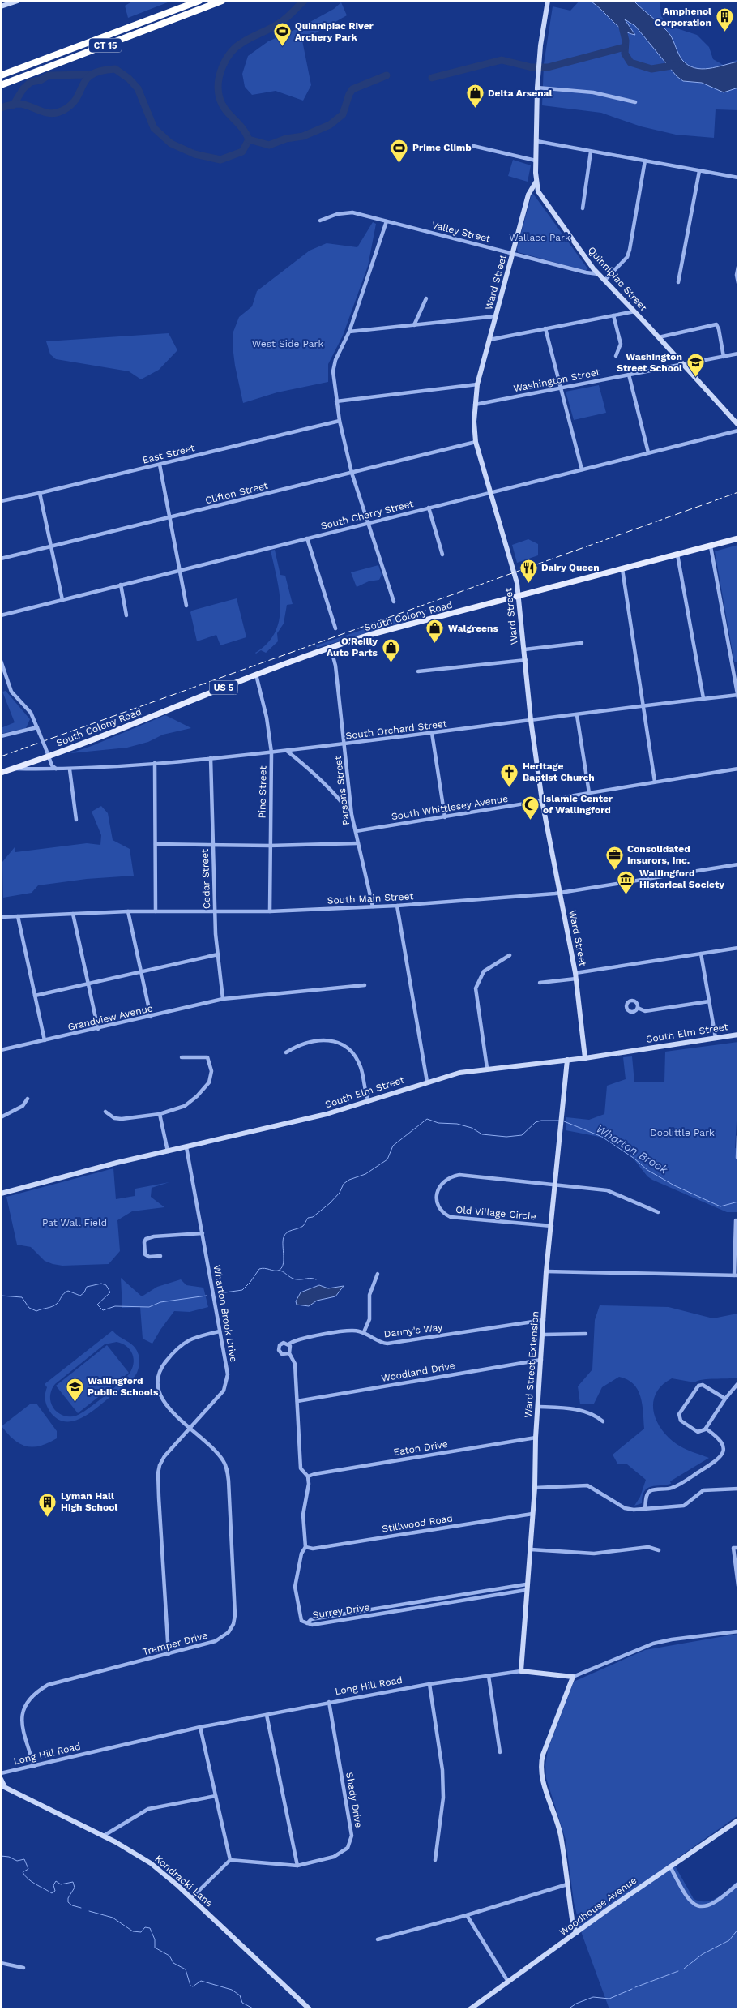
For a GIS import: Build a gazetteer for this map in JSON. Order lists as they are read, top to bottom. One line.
{"streets":{"highway":["CT 15"],"main road":["Quinnipiac Street","Ward Street","South Colony Road","US 5","South Elm Street","Ward Street Extension","Long Hill Road","Kondracki Lane","Woodhouse Avenue"],"street":["Valley Street","Washington Street","East Street","Clifton Street","South Cherry Street","South Orchard Street","Parsons Street","Pine Street","South Whittlesey Avenue","Cedar Street","South Main Street","Grandview Avenue","Old Village Circle","Wharton Brook Drive","Danny's Way","Woodland Drive","Eaton Drive","Stillwood Road","Surrey Drive","Tremper Drive","Shady Drive"]},"crossings":[["Valley Street","Quinnipiac Street"],["Valley Street","Ward Street"],["Quinnipiac Street","Ward Street"],["Quinnipiac Street","Washington Street"],["Ward Street","Washington Street"],["Ward Street","Clifton Street"],["Ward Street","South Cherry Street"],["Ward Street","South Colony Road"],["Ward Street","South Orchard Street"],["Ward Street","South Whittlesey Avenue"],["Ward Street","South Main Street"],["Ward Street","South Elm Street"],["South Colony Road","South Orchard Street"],["South Colony Road","Parsons Street"],["South Colony Road","Pine Street"],["South Orchard Street","Parsons Street"],["South Orchard Street","Pine Street"],["South Orchard Street","Cedar Street"],["Parsons Street","South Whittlesey Avenue"],["Parsons Street","South Main Street"],["Pine Street","South Main Street"],["Cedar Street","South Main Street"],["Cedar Street","Grandview Avenue"],["South Elm Street","Wharton Brook Drive"],["South Elm Street","Ward Street Extension"],["Old Village Circle","Ward Street Extension"],["Wharton Brook Drive","Tremper Drive"],["Danny's Way","Ward Street Extension"],["Ward Street Extension","Woodland Drive"],["Ward Street Extension","Eaton Drive"],["Ward Street Extension","Stillwood Road"],["Ward Street Extension","Surrey Drive"],["Ward Street Extension","Long Hill Road"],["Stillwood Road","Surrey Drive"],["Tremper Drive","Long Hill Road"],["Long Hill Road","Shady Drive"]],"water":["Wharton Brook"],"parks":["Wallace Park","West Side Park","Doolittle Park","Pat Wall Field"],"places":{"building":["Amphenol Corporation","Lyman Hall High School"],"sports":["Quinnipiac River Archery Park","Prime Climb"],"shop":["Delta Arsenal","Walgreens","O'Reilly Auto Parts"],"school or university":["Washington Street School","Wallingford Public Schools"],"restaurant":["Dairy Queen"],"church":["Heritage Baptist Church"],"mosque":["Islamic Center of Wallingford"],"office":["Consolidated Insurors, Inc."],"museum":["Wallingford Historical Society"]}}
